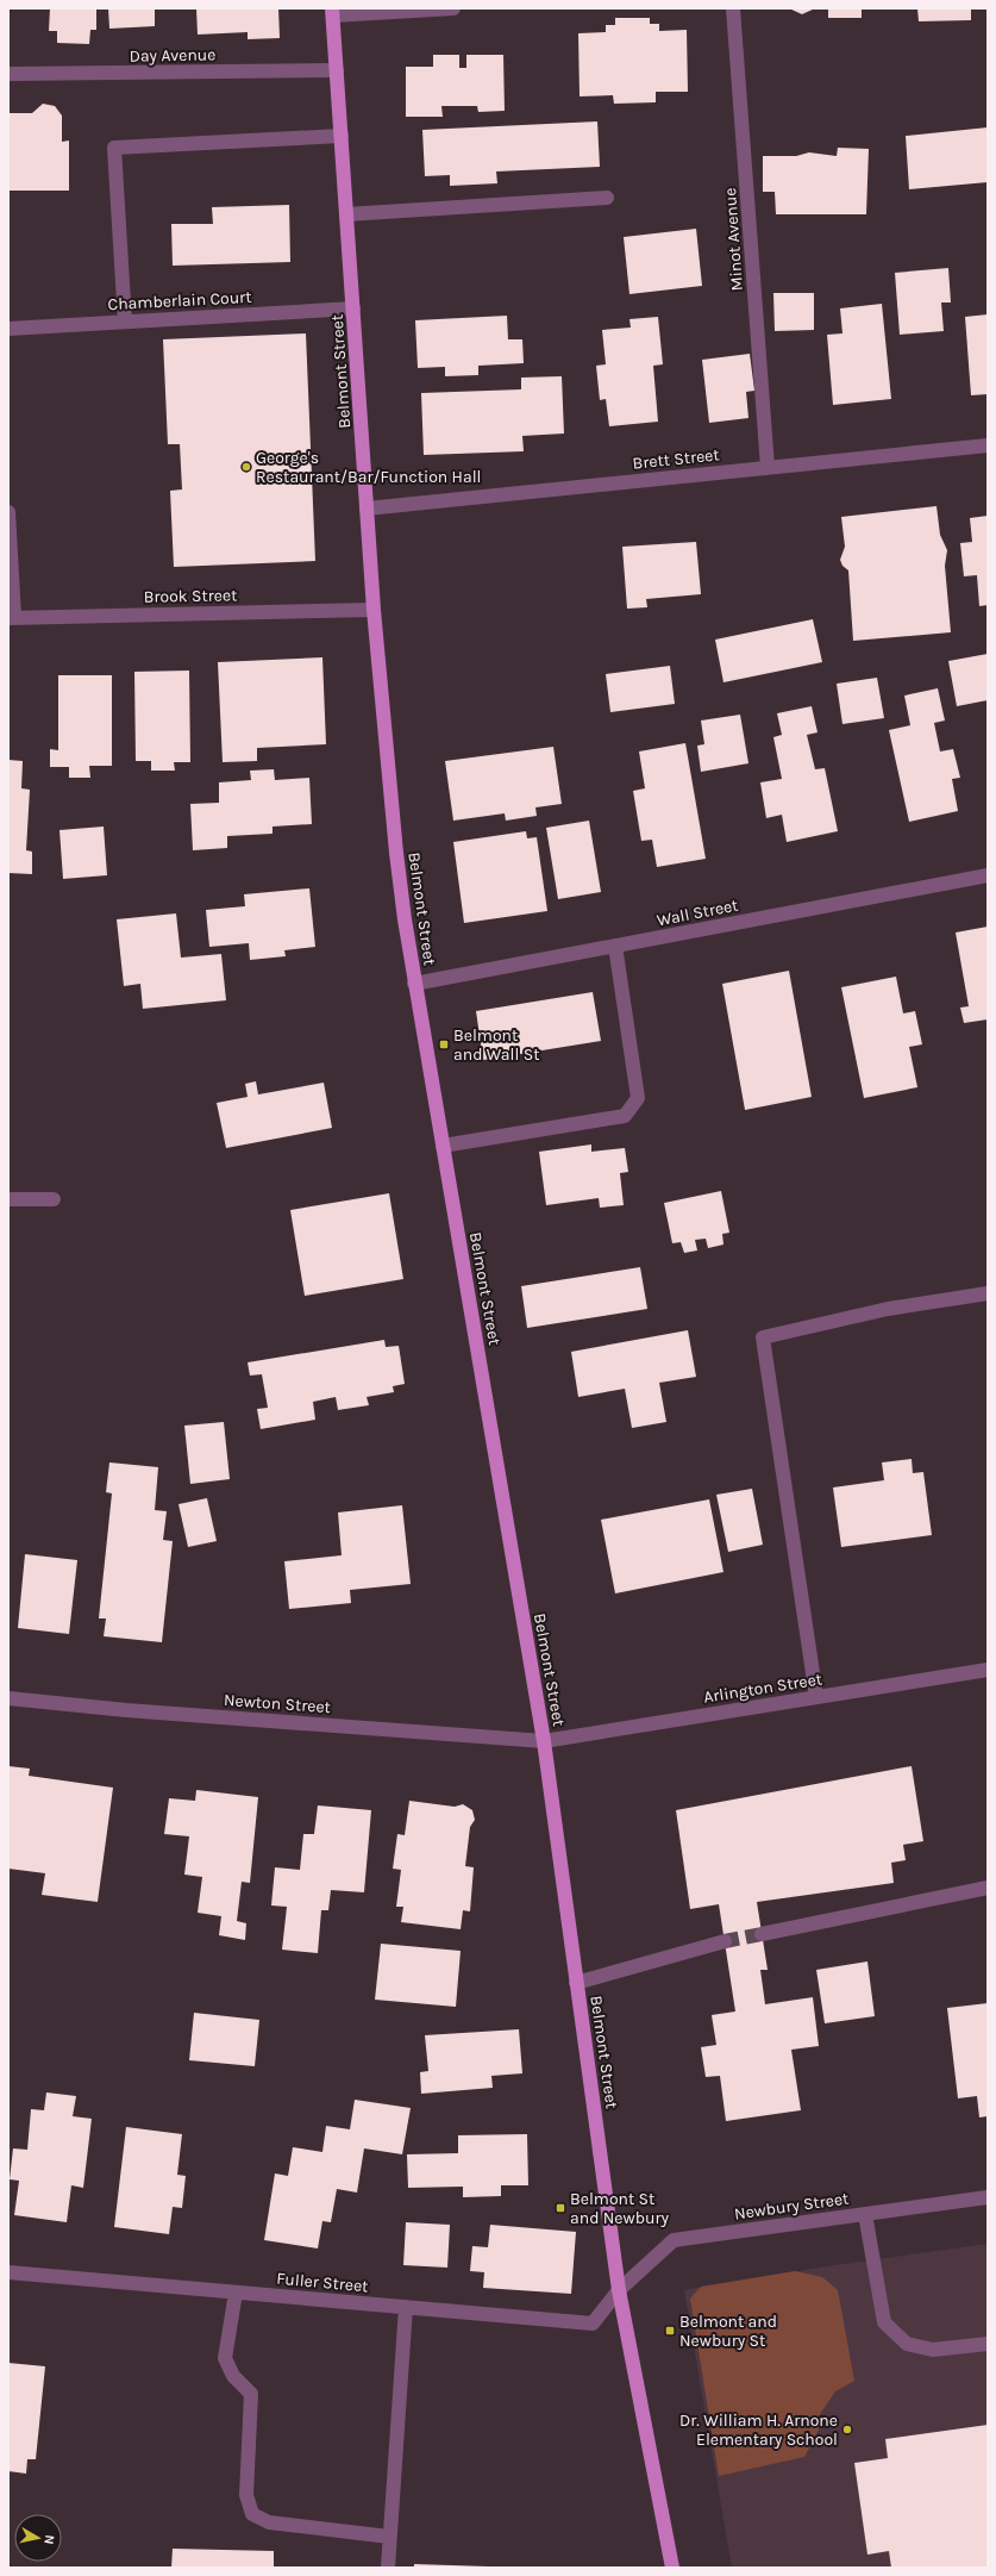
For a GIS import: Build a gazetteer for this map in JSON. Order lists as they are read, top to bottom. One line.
{"streets":{"main road":["Belmont Street"],"street":["Day Avenue","Minot Avenue","Chamberlain Court","Brett Street","Brook Street","Wall Street","Arlington Street","Newton Street","Newbury Street","Fuller Street"]},"crossings":[["Day Avenue","Belmont Street"],["Minot Avenue","Brett Street"],["Chamberlain Court","Belmont Street"],["Belmont Street","Brett Street"],["Belmont Street","Brook Street"],["Belmont Street","Wall Street"],["Belmont Street","Arlington Street"],["Belmont Street","Newton Street"],["Belmont Street","Newbury Street"],["Belmont Street","Fuller Street"],["Arlington Street","Newton Street"],["Newbury Street","Fuller Street"]],"places":{"other":["George's Restaurant/Bar/Function Hall","Dr. William H. Arnone Elementary School"],"transit":["Belmont and Wall St","Belmont St and Newbury","Belmont and Newbury St"]},"north":"right"}
